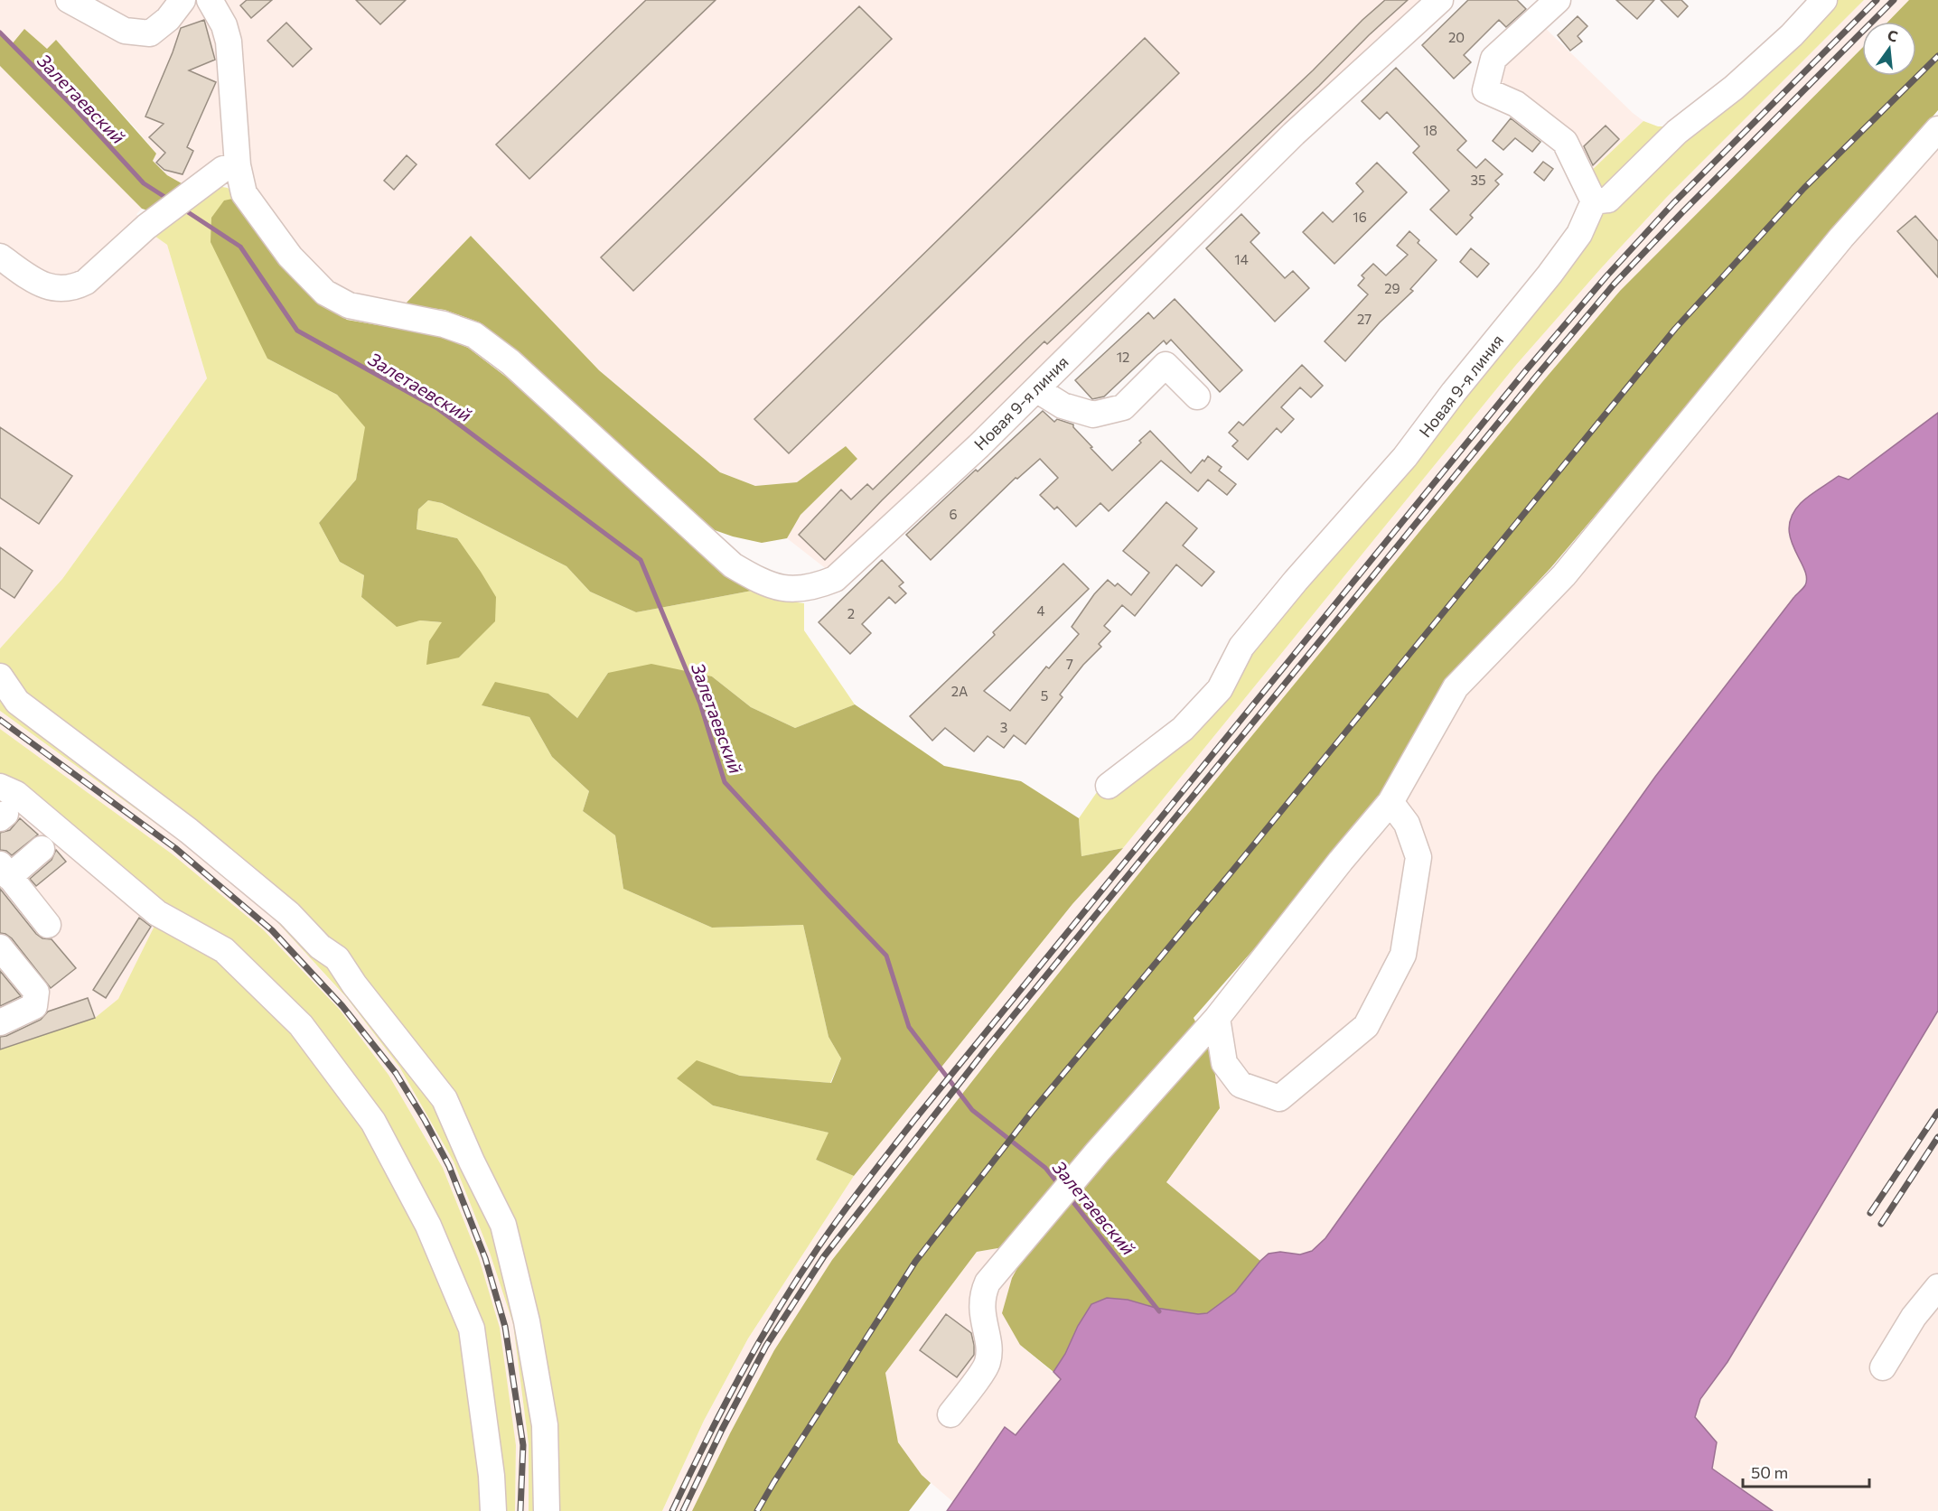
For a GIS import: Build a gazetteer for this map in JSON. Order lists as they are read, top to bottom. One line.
{"streets":{"street":["Новая 9-я линия"]},"water":["Залетаевский"],"house_numbers":["20","18","35","16","14","29","27","12","6","4","2","7","2А","5","3"],"scale_bar":"50 m","north":"top"}
